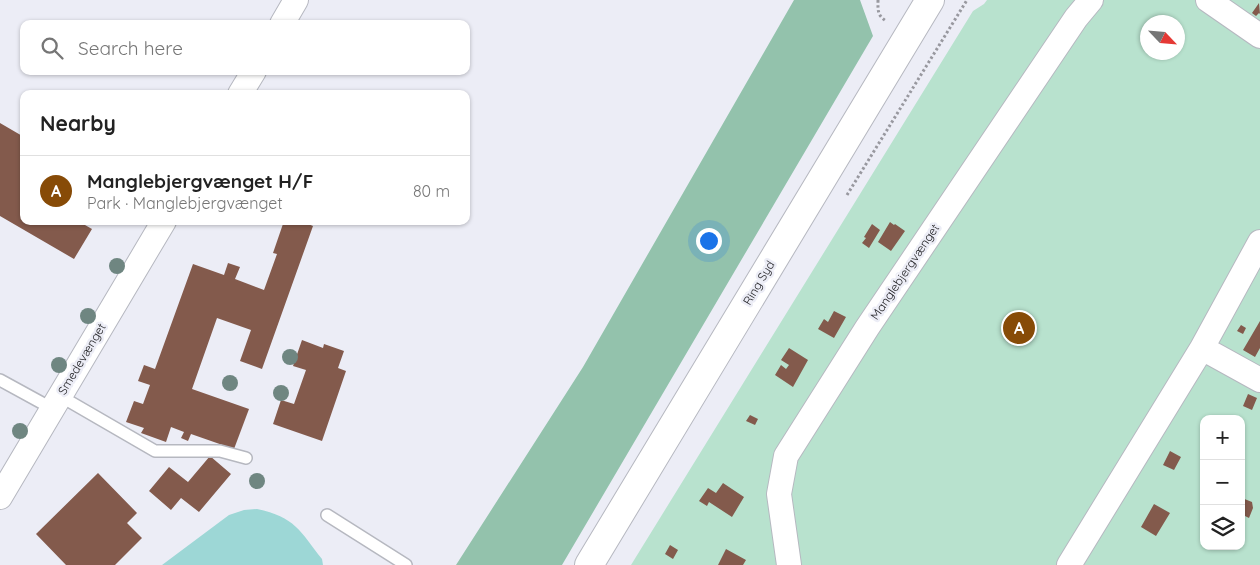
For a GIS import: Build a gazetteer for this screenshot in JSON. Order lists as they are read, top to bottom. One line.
{"streets":{"main road":["Ring Syd"],"street":["Manglebjergvænget","Smedevænget"]},"north":"bottom right","page":{"search":"Search here","heading":"Nearby","list":[{"mark":"A","name":"Manglebjergvænget H/F","note":"Park · Manglebjergvænget","value":"80 m"}],"pins":"A","map_buttons":["+","−"]}}
